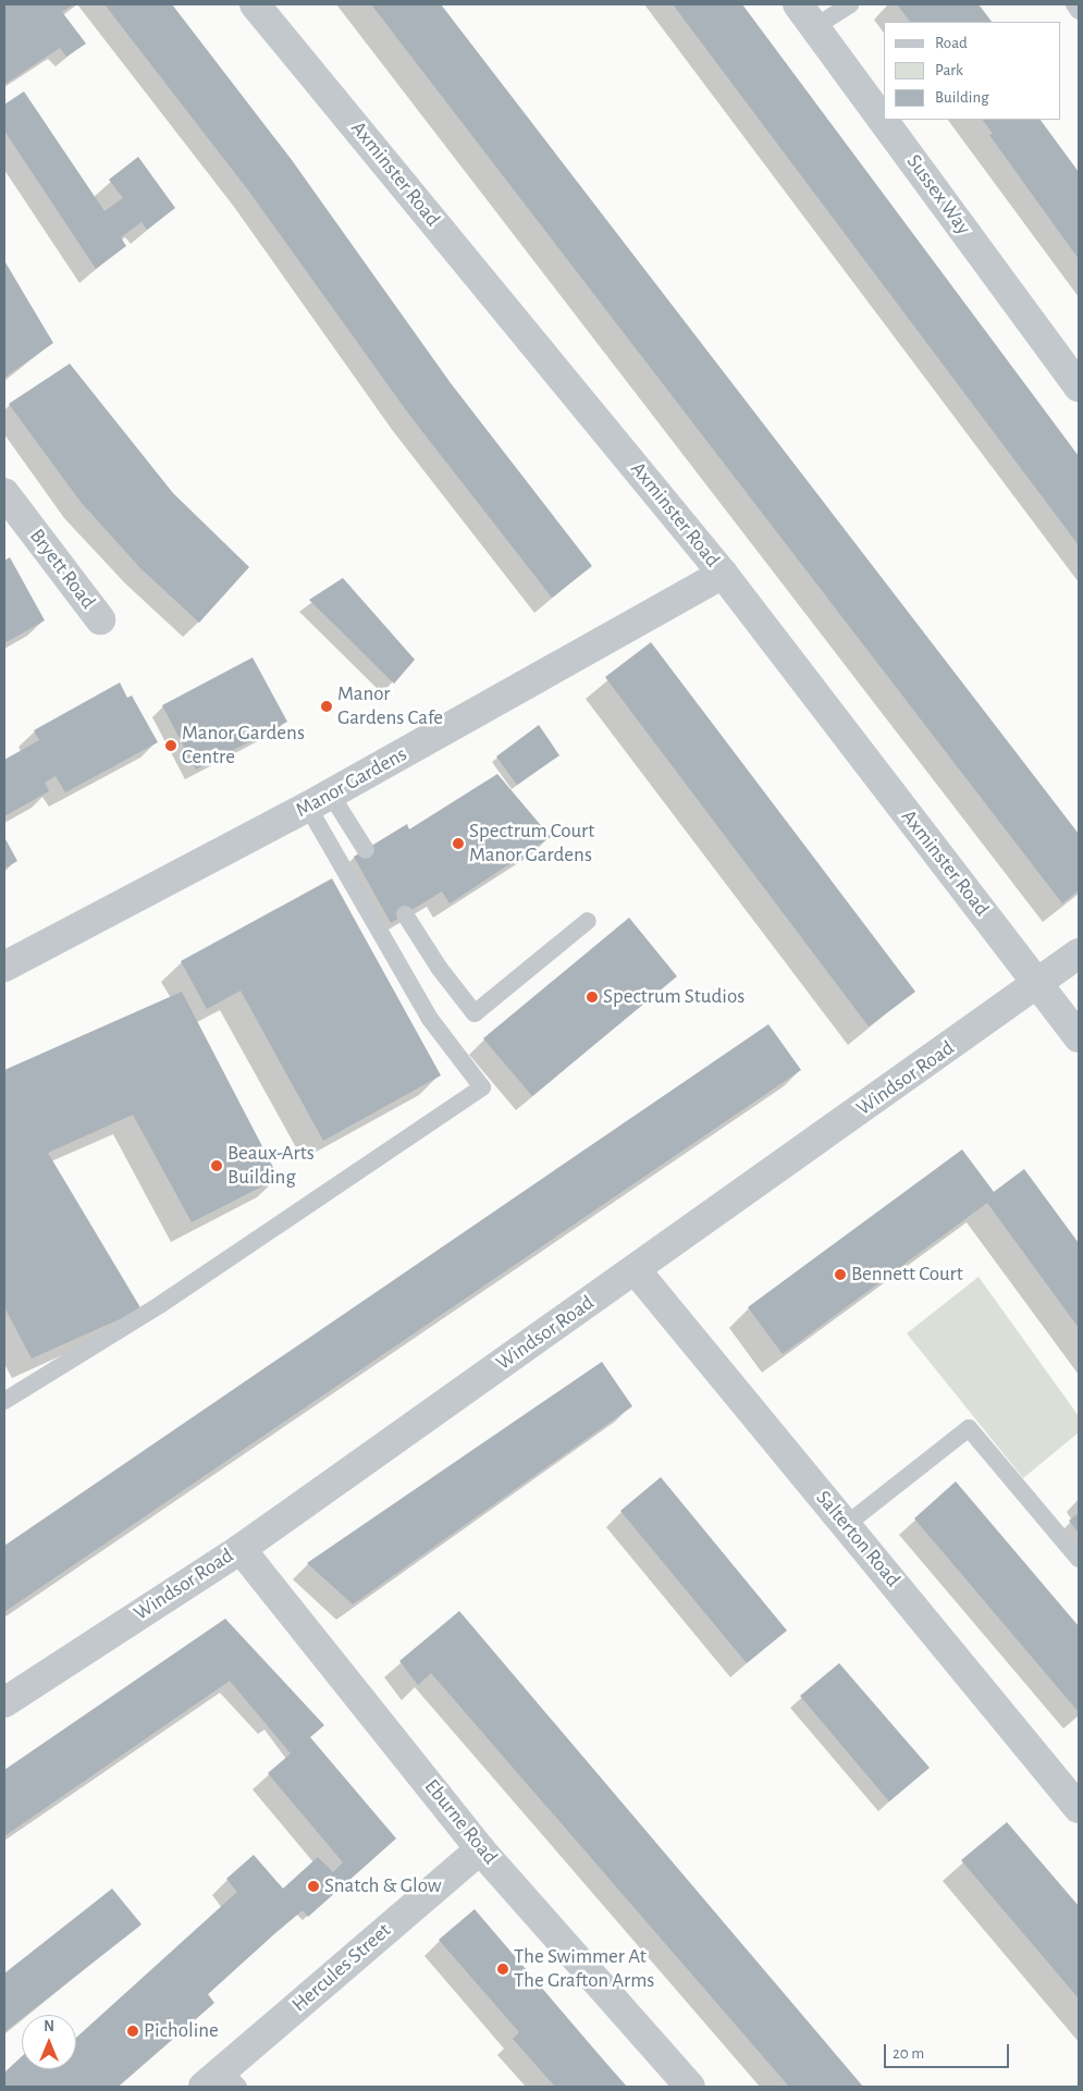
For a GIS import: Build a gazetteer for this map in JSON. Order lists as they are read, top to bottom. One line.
{"streets":{"street":["Axminster Road","Sussex Way","Bryett Road","Manor Gardens","Windsor Road","Salterton Road","Eburne Road","Hercules Street"]},"crossings":[["Axminster Road","Manor Gardens"],["Axminster Road","Windsor Road"],["Windsor Road","Salterton Road"],["Windsor Road","Eburne Road"],["Eburne Road","Hercules Street"]],"places":["Manor Gardens Cafe","Manor Gardens Centre","Spectrum Court Manor Gardens","Spectrum Studios","Beaux-Arts Building","Bennett Court","Snatch & Glow","The Swimmer At The Grafton Arms","Picholine"],"legend":["Road","Park","Building"],"scale_bar":"20 m","north":"top"}
